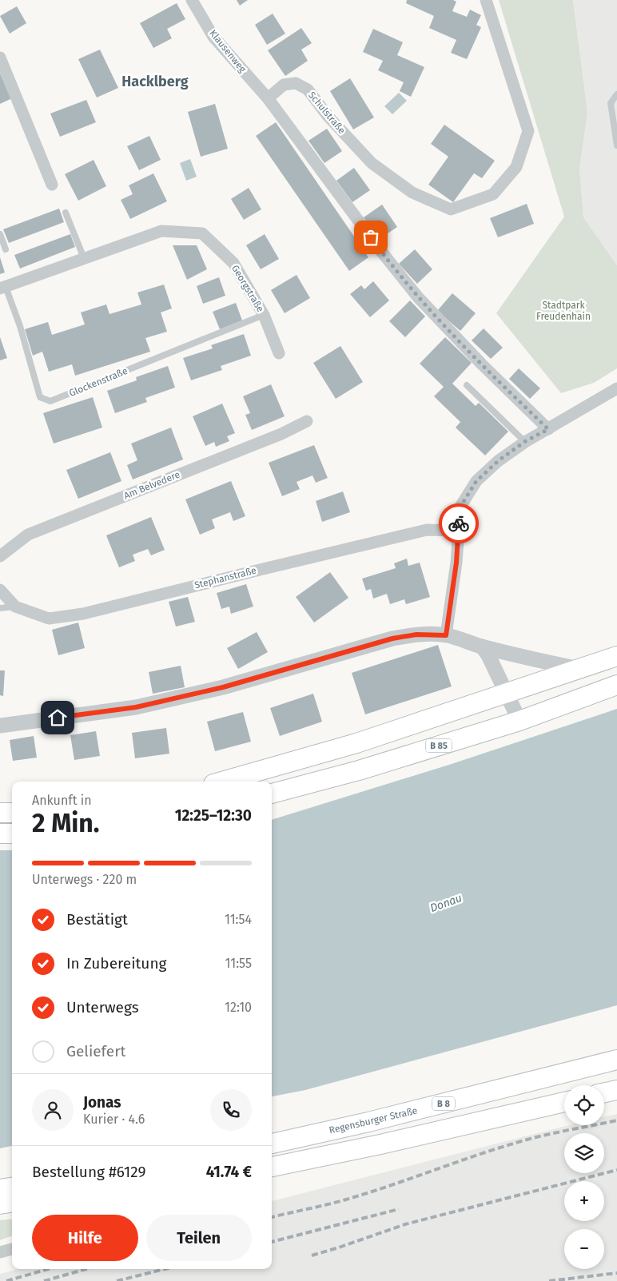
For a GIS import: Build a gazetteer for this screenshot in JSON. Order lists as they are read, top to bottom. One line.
{"streets":{"main road":["B 85","B 8","Regensburger Straße"],"street":["Klausenweg","Schulstraße","Georgstraße","Glockenstraße","Am Belvedere","Stephanstraße"]},"crossings":[["Klausenweg","Schulstraße"],["Georgstraße","Glockenstraße"]],"districts":["Hacklberg"],"water":["Donau"],"parks":["Stadtpark Freudenhain"],"page":{"heading":["2 Min.","Ankunft in","12:25–12:30"],"panel":["Jonas","Kurier · 4.6","Bestellung #6129","41.74 €"],"bar":"Unterwegs · 220 m","list":[["Bestätigt","11:54"],["In Zubereitung","11:55"],["Unterwegs","12:10"],"Geliefert"],"map_buttons":["+","−"],"buttons":["Hilfe","Teilen"]}}
